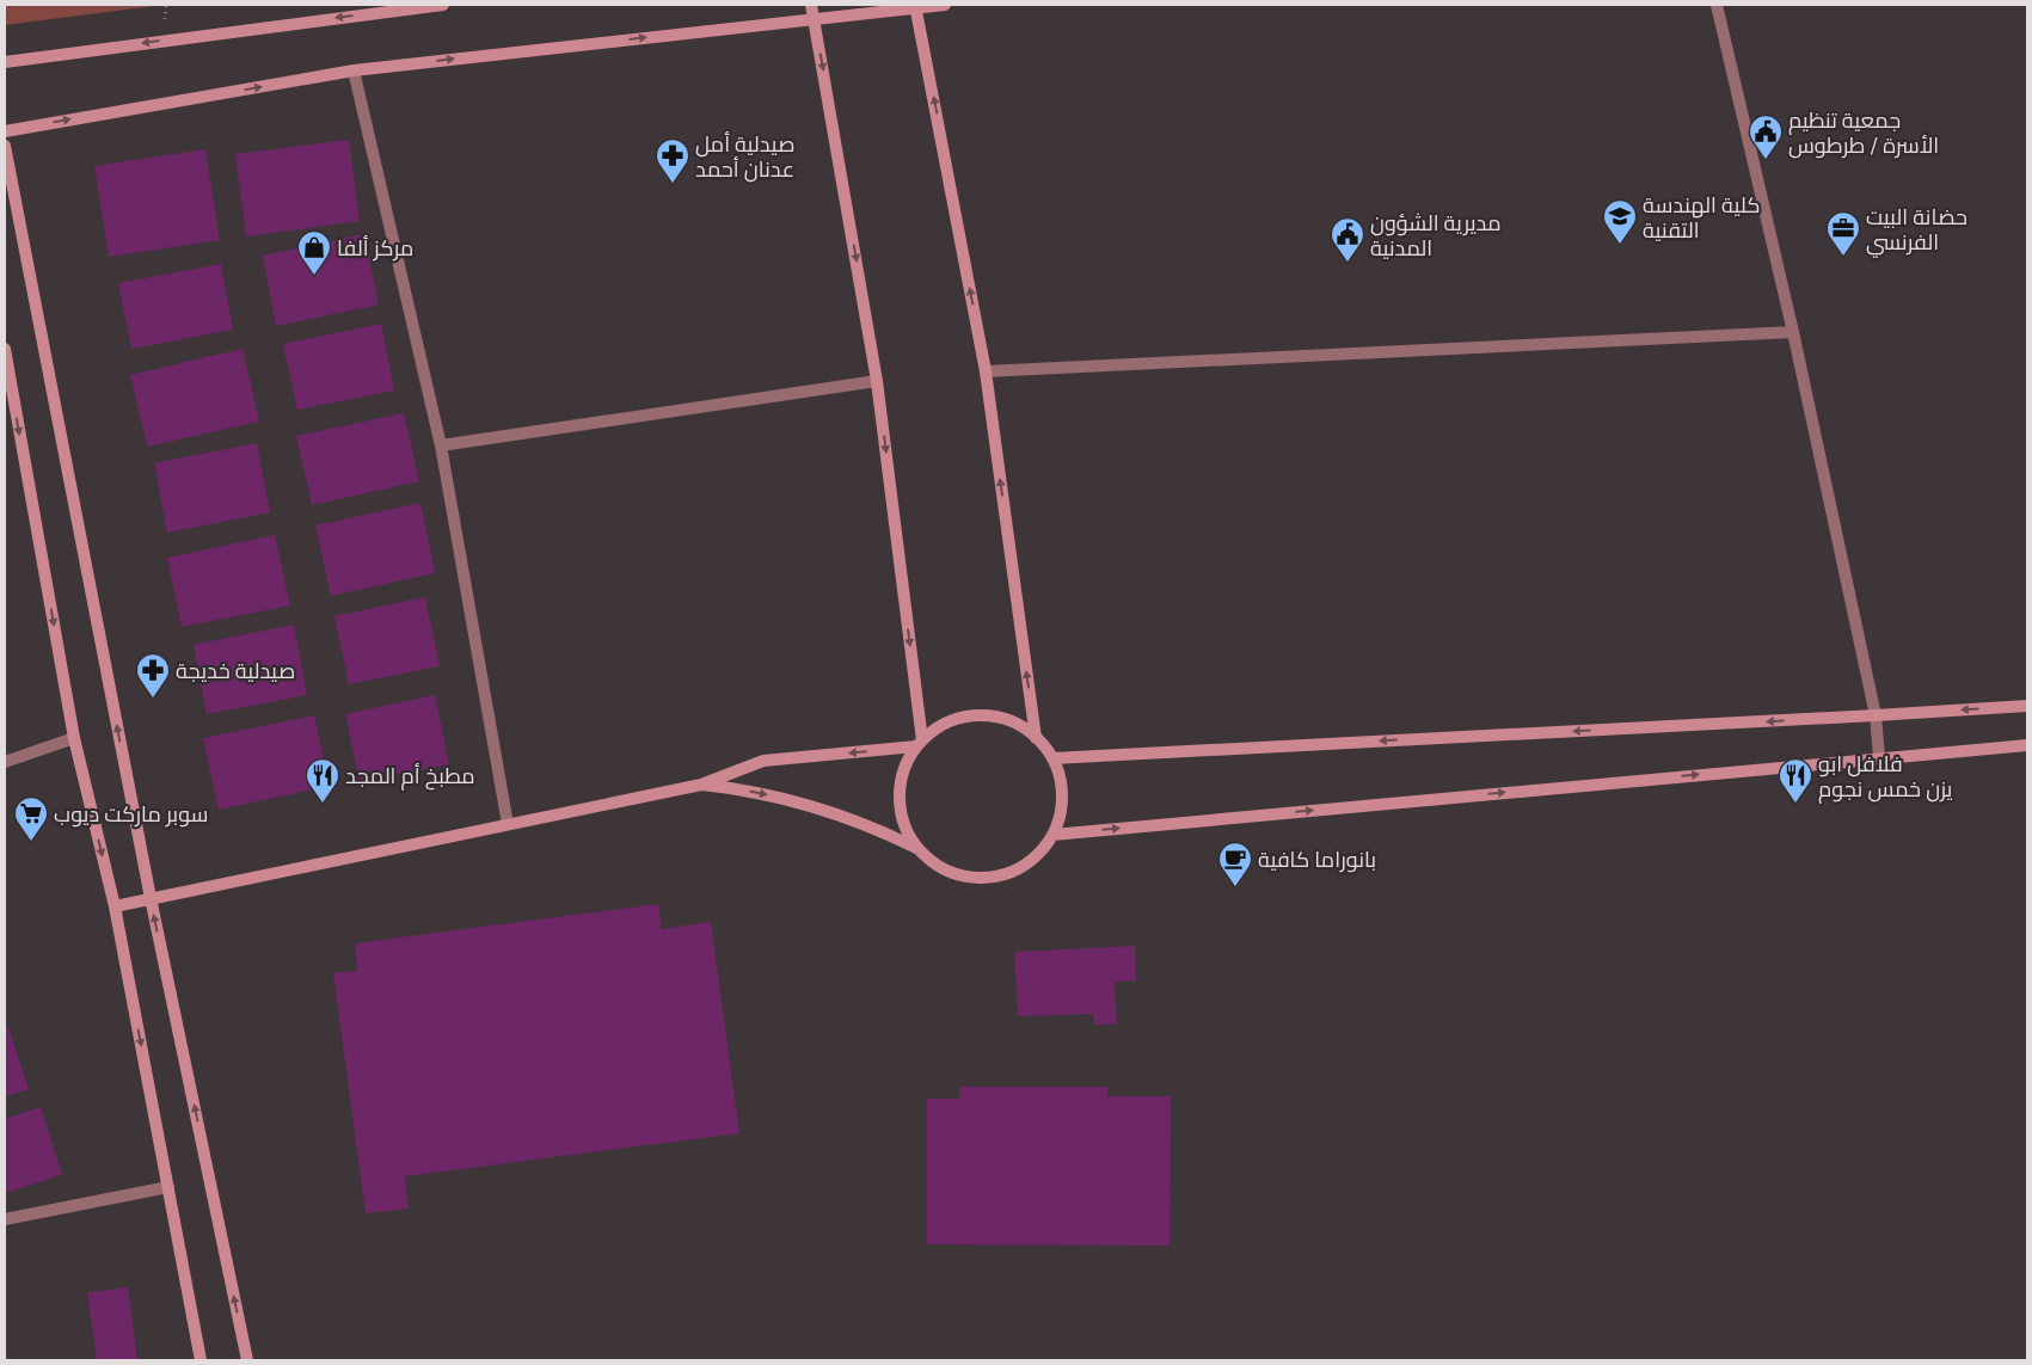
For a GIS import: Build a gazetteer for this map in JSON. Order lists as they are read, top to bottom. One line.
{"places":{"public building":["جمعية تنظيم الأسرة / طرطوس","مديرية الشؤون المدنية"],"pharmacy":["صيدلية أمل عدنان أحمد","صيدلية خديجة"],"school or university":["كلية الهندسة التقنية"],"office":["حضانة البيت الفرنسي"],"shop":["مركز ألفا"],"restaurant":["مطبخ أم المجد","فلافل ابو يزن خمس نجوم"],"supermarket":["سوبر ماركت ديوب"],"cafe":["بانوراما كافية"]}}
